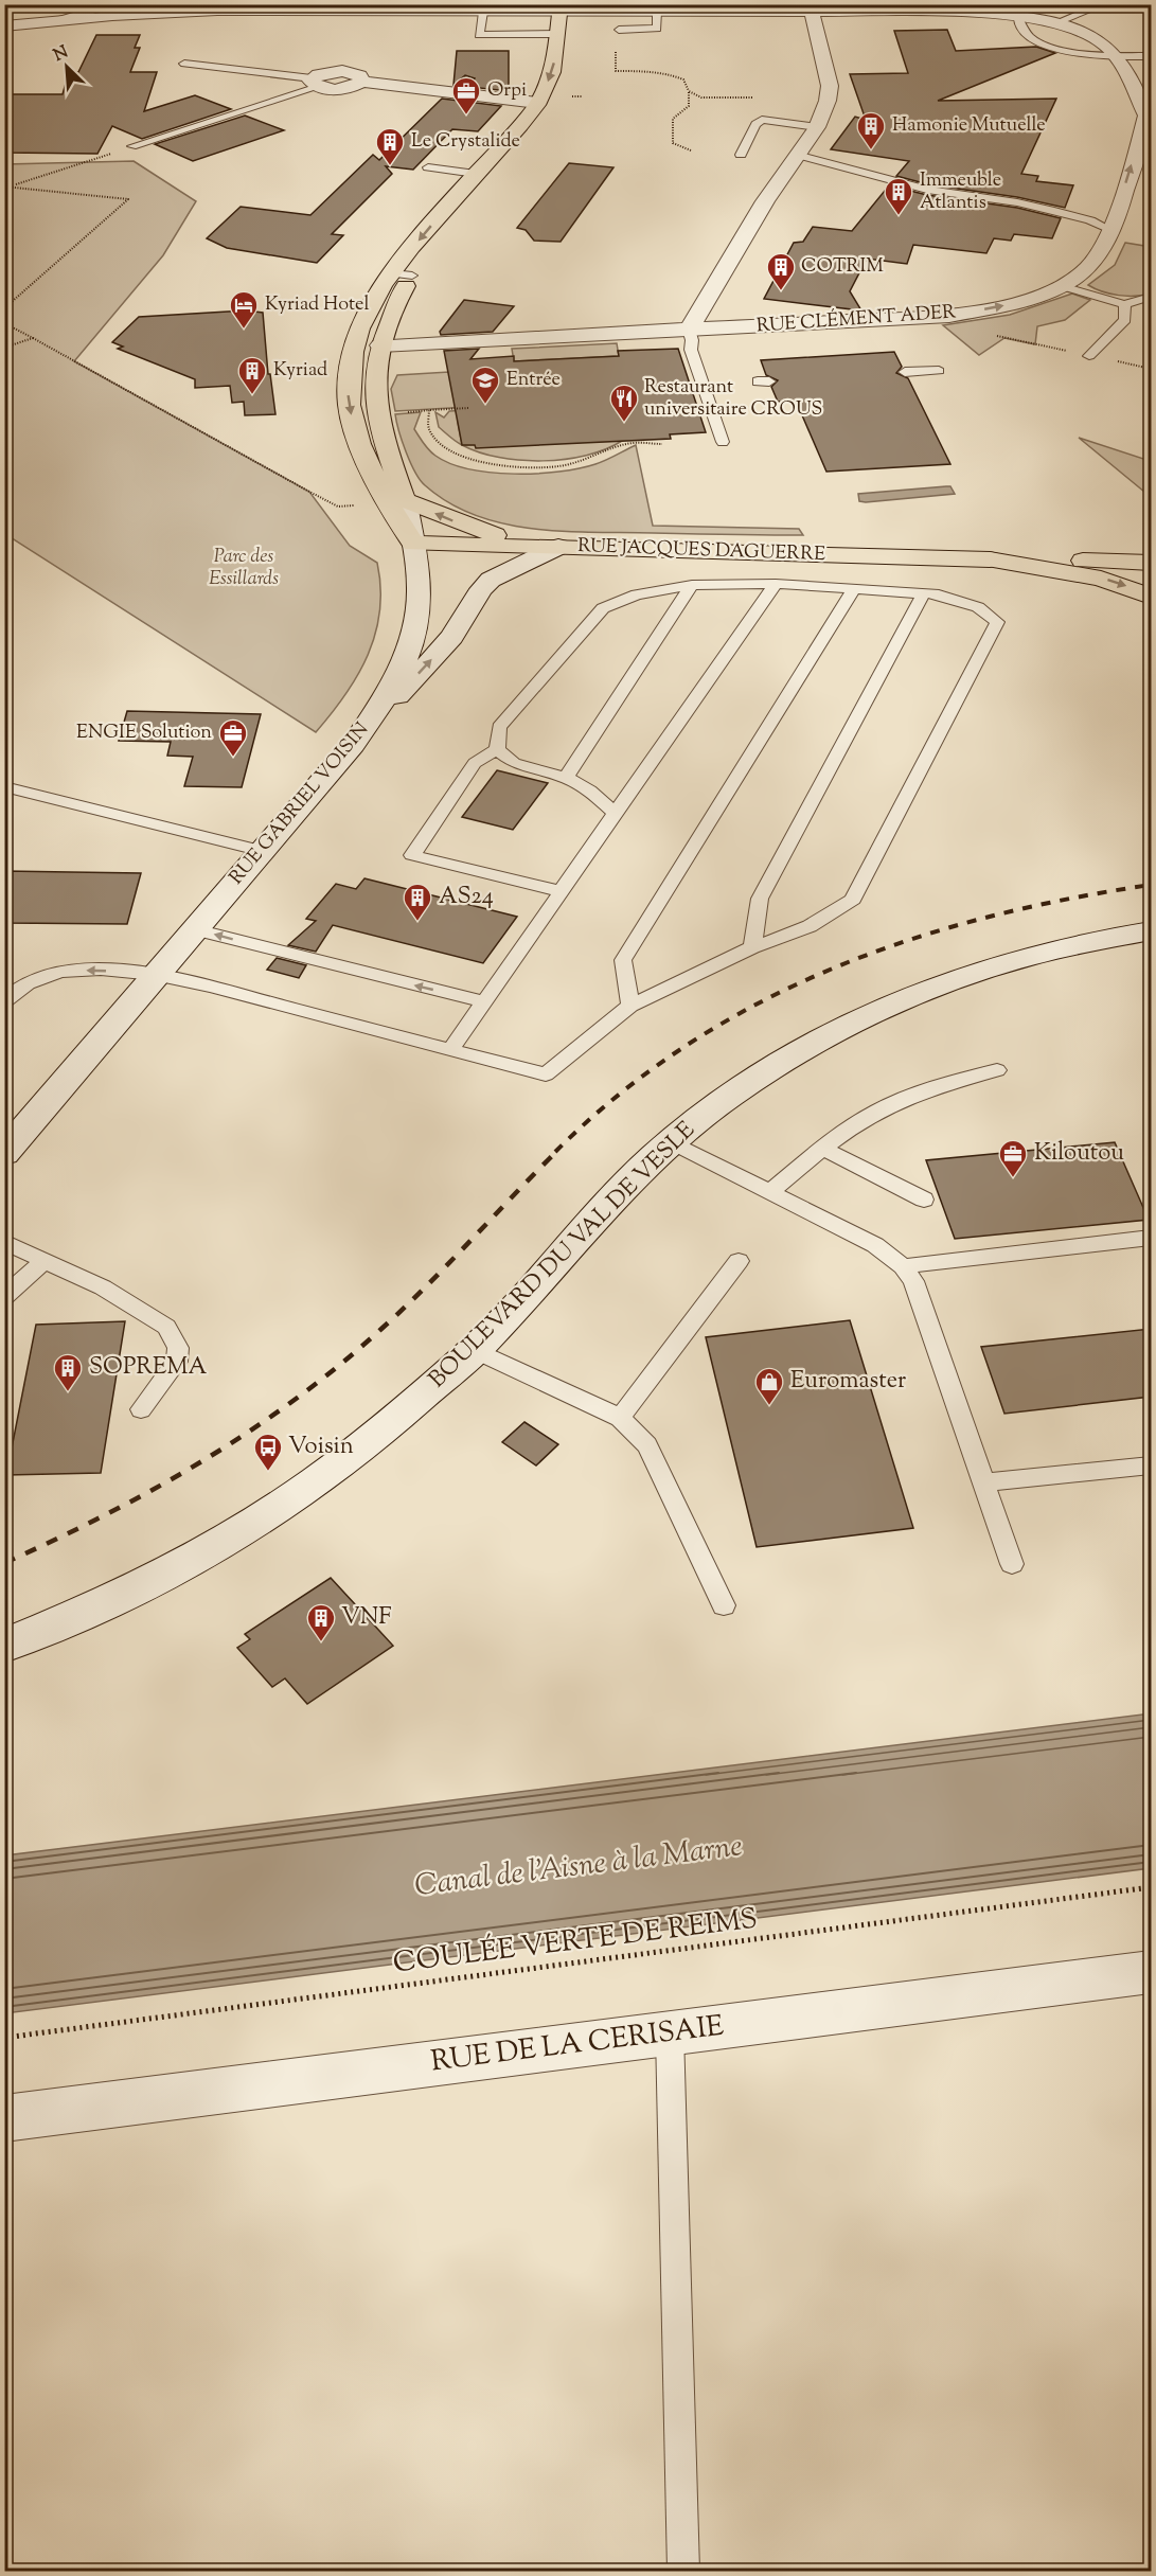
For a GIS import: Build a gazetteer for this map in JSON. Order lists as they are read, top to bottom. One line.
{"streets":{"main road":["RUE JACQUES DAGUERRE","RUE GABRIEL VOISIN"],"street":["RUE CLÉMENT ADER","BOULEVARD DU VAL DE VESLE","RUE DE LA CERISAIE"],"path":["COULÉE VERTE DE REIMS"]},"crossings":[["RUE CLÉMENT ADER","RUE GABRIEL VOISIN"],["RUE JACQUES DAGUERRE","RUE GABRIEL VOISIN"]],"water":["Canal de l'Aisne à la Marne"],"parks":["Parc des Essillards"],"places":{"office":["Orpi","ENGIE Solution","Kiloutou"],"building":["Hamonie Mutuelle","Le Crystalide","Immeuble Atlantis","COTRIM","Kyriad","AS24","SOPREMA","VNF"],"hotel":["Kyriad Hotel"],"school or university":["Entrée"],"restaurant":["Restaurant universitaire CROUS"],"shop":["Euromaster"],"bus stop":["Voisin"]},"north":"top left"}
